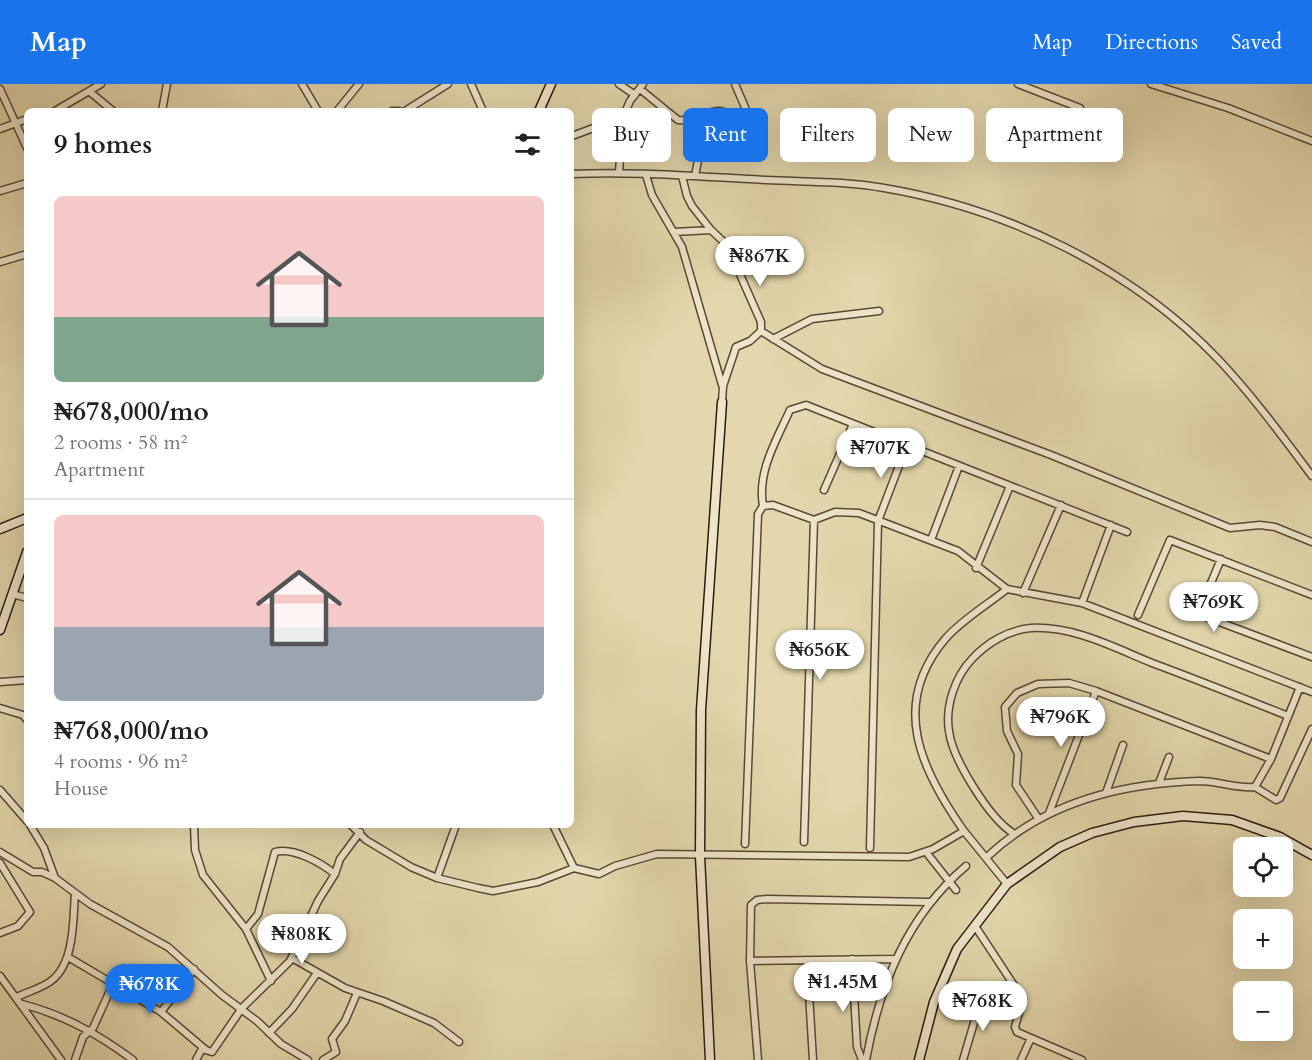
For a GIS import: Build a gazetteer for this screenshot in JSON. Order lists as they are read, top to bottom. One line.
{"page":{"header":"Map","nav":["Map","Directions","Saved"],"chip":["Buy","Rent","Filters","New","Apartment"],"heading":"9 homes","list":[{"name":"₦678,000/mo","note":"2 rooms · 58 m² · Apartment"},{"name":"₦768,000/mo","note":"4 rooms · 96 m² · House"}],"price":["₦867K","₦707K","₦769K","₦656K","₦796K","₦808K","₦1.45M","₦678K","₦768K"],"map_buttons":["+","−"]}}
